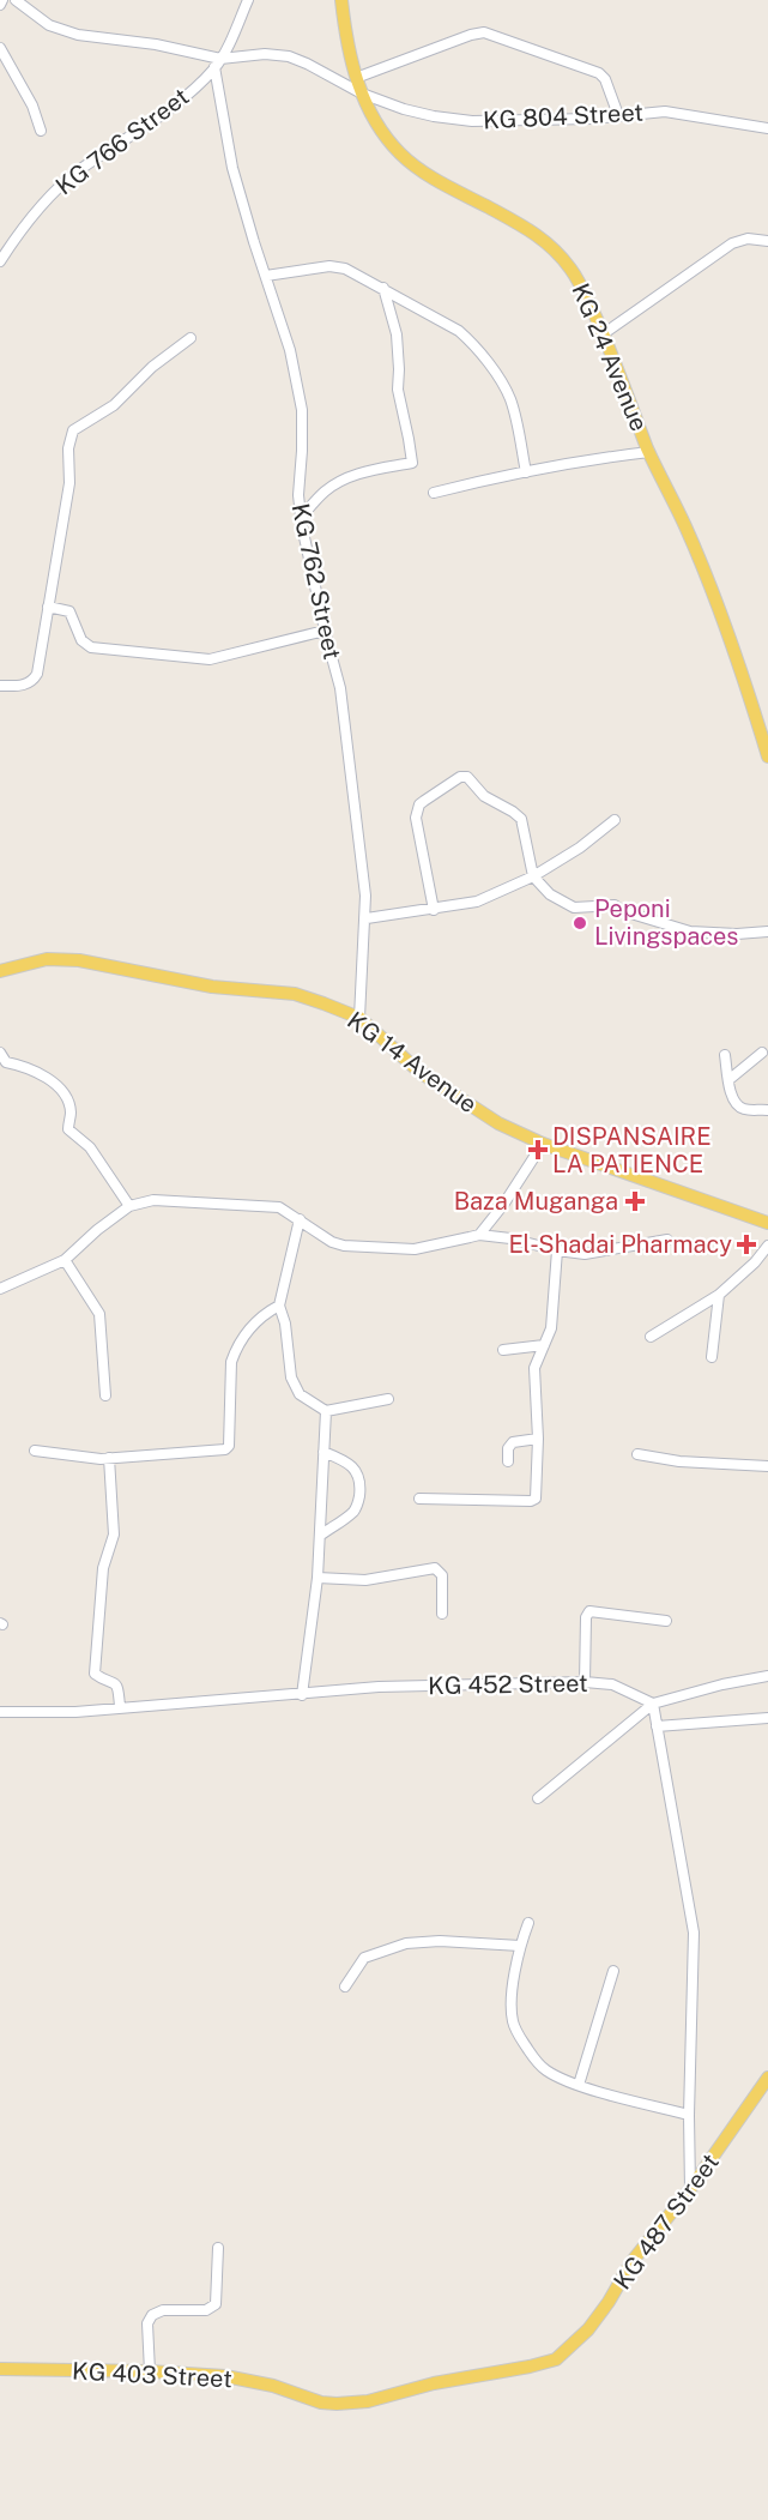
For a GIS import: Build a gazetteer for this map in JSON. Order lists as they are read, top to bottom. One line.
{"streets":{"main road":["KG 24 Avenue","KG 14 Avenue","KG 487 Street","KG 403 Street"],"street":["KG 804 Street","KG 766 Street","KG 762 Street","KG 452 Street"]},"crossings":[["KG 804 Street","KG 766 Street"],["KG 804 Street","KG 24 Avenue"],["KG 804 Street","KG 762 Street"],["KG 766 Street","KG 762 Street"],["KG 762 Street","KG 14 Avenue"],["KG 487 Street","KG 403 Street"]],"places":{"other":["Peponi Livingspaces"],"health":["DISPANSAIRE LA PATIENCE","Baza Muganga","El-Shadai Pharmacy"]}}
